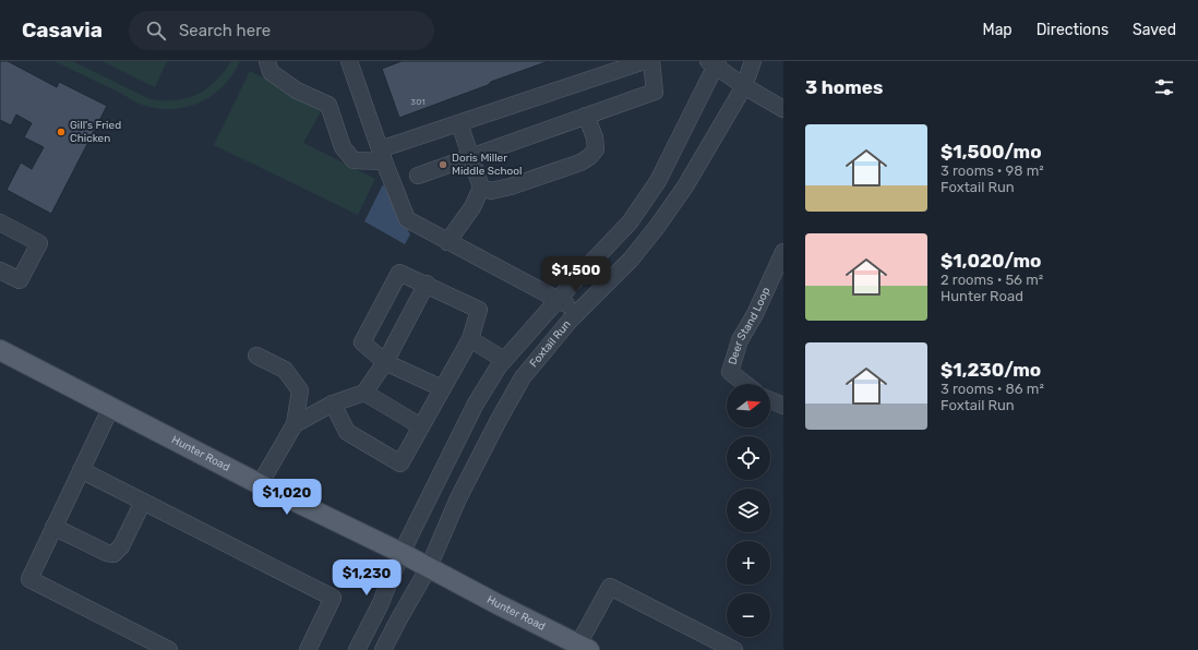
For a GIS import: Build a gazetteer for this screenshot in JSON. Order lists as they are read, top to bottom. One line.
{"streets":{"main road":["Hunter Road"],"street":["Deer Stand Loop","Foxtail Run"]},"crossings":[["Foxtail Run","Hunter Road"]],"places":["Gill's Fried Chicken","Doris Miller Middle School"],"house_numbers":["301"],"north":"right","page":{"header":"Casavia","search":"Search here","nav":["Map","Directions","Saved"],"heading":"3 homes","list":[{"name":"$1,500/mo","note":"3 rooms · 98 m² · Foxtail Run"},{"name":"$1,020/mo","note":"2 rooms · 56 m² · Hunter Road"},{"name":"$1,230/mo","note":"3 rooms · 86 m² · Foxtail Run"}],"price":["$1,500","$1,020","$1,230"],"map_buttons":["+","−"]}}
